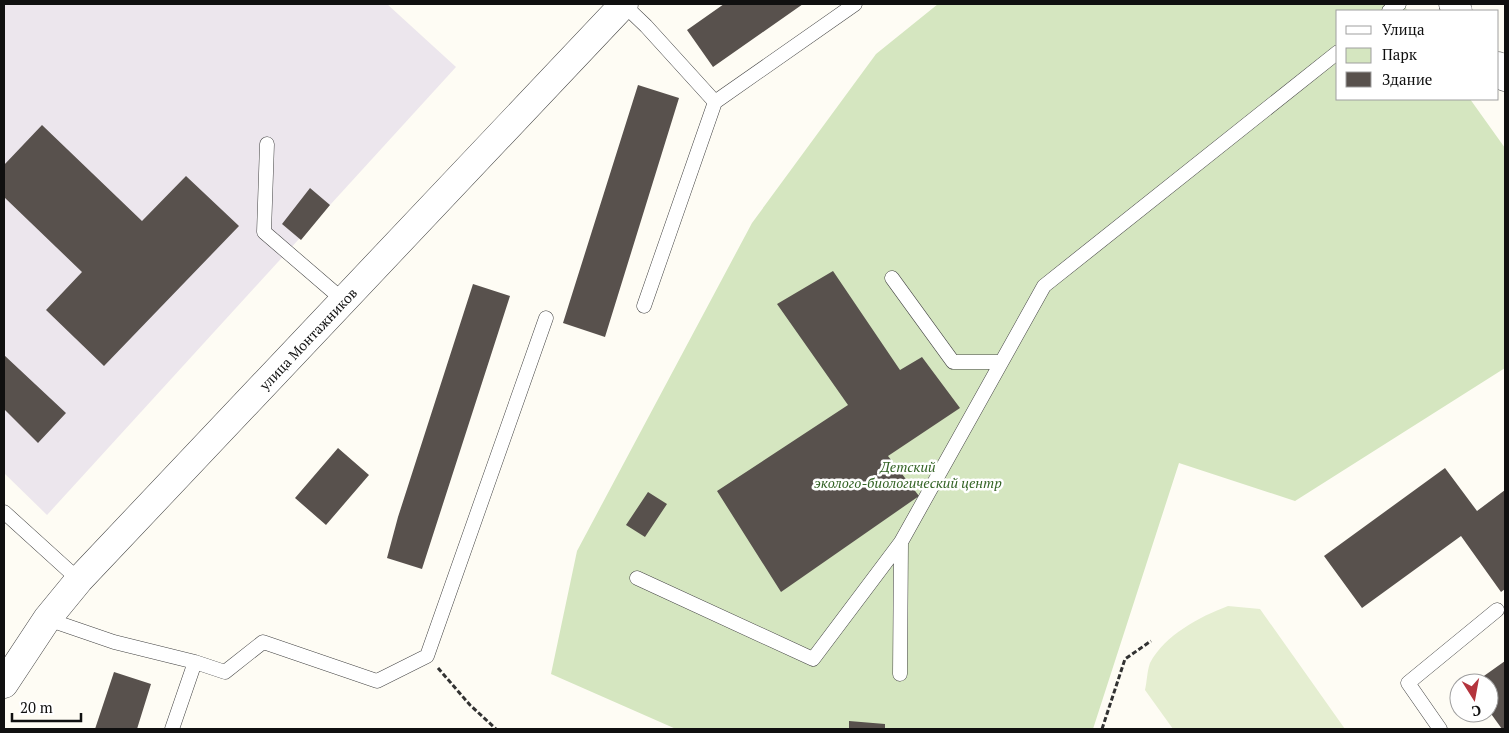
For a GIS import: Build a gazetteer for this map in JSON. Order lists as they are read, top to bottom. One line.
{"streets":{"street":["улица Монтажников"]},"parks":["Детский эколого-биологический центр"],"legend":["Улица","Парк","Здание"],"scale_bar":"20 m","north":"bottom"}
